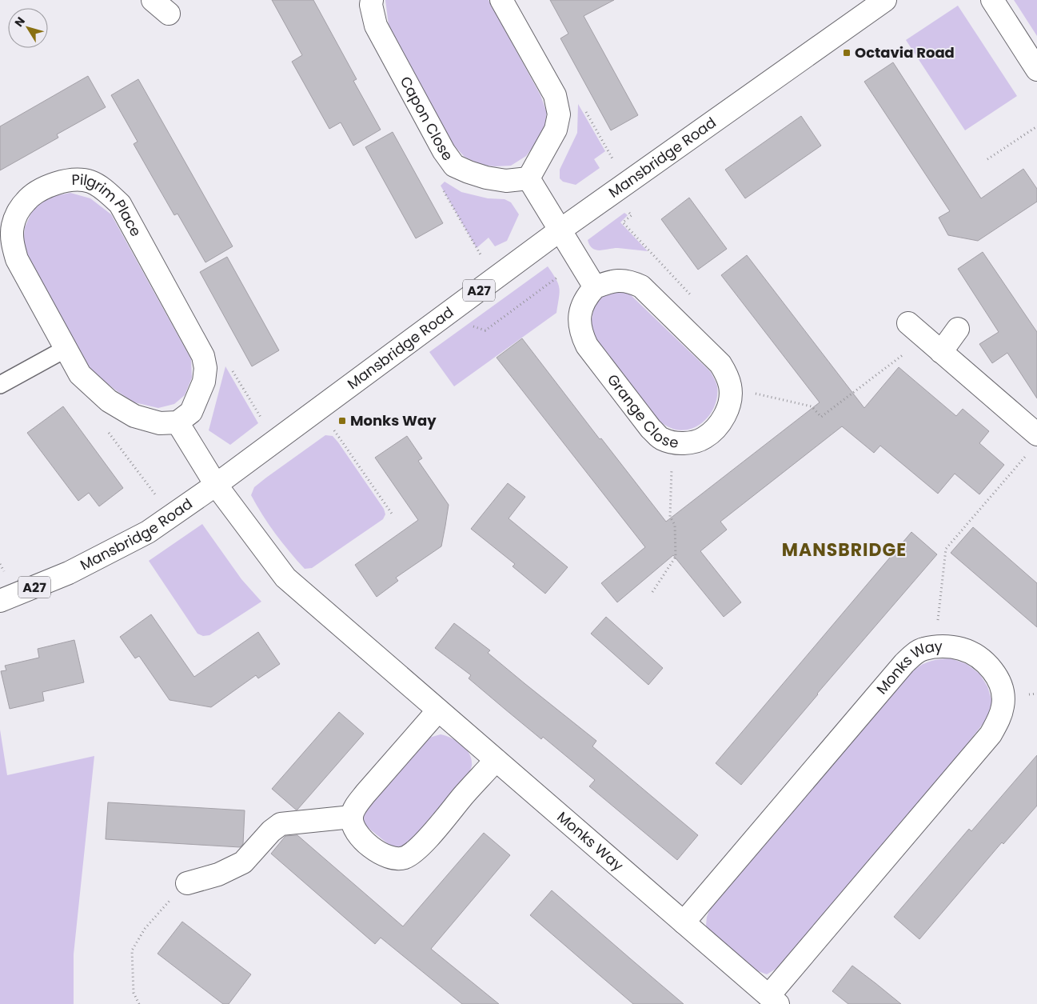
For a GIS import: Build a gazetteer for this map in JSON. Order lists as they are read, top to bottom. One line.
{"streets":{"street":["Capon Close","Mansbridge Road","Pilgrim Place","A27","Grange Close","Monks Way"]},"crossings":[["Mansbridge Road","Monks Way"]],"districts":["MANSBRIDGE"],"places":{"transit":["Octavia Road","Monks Way"]},"north":"top left"}
